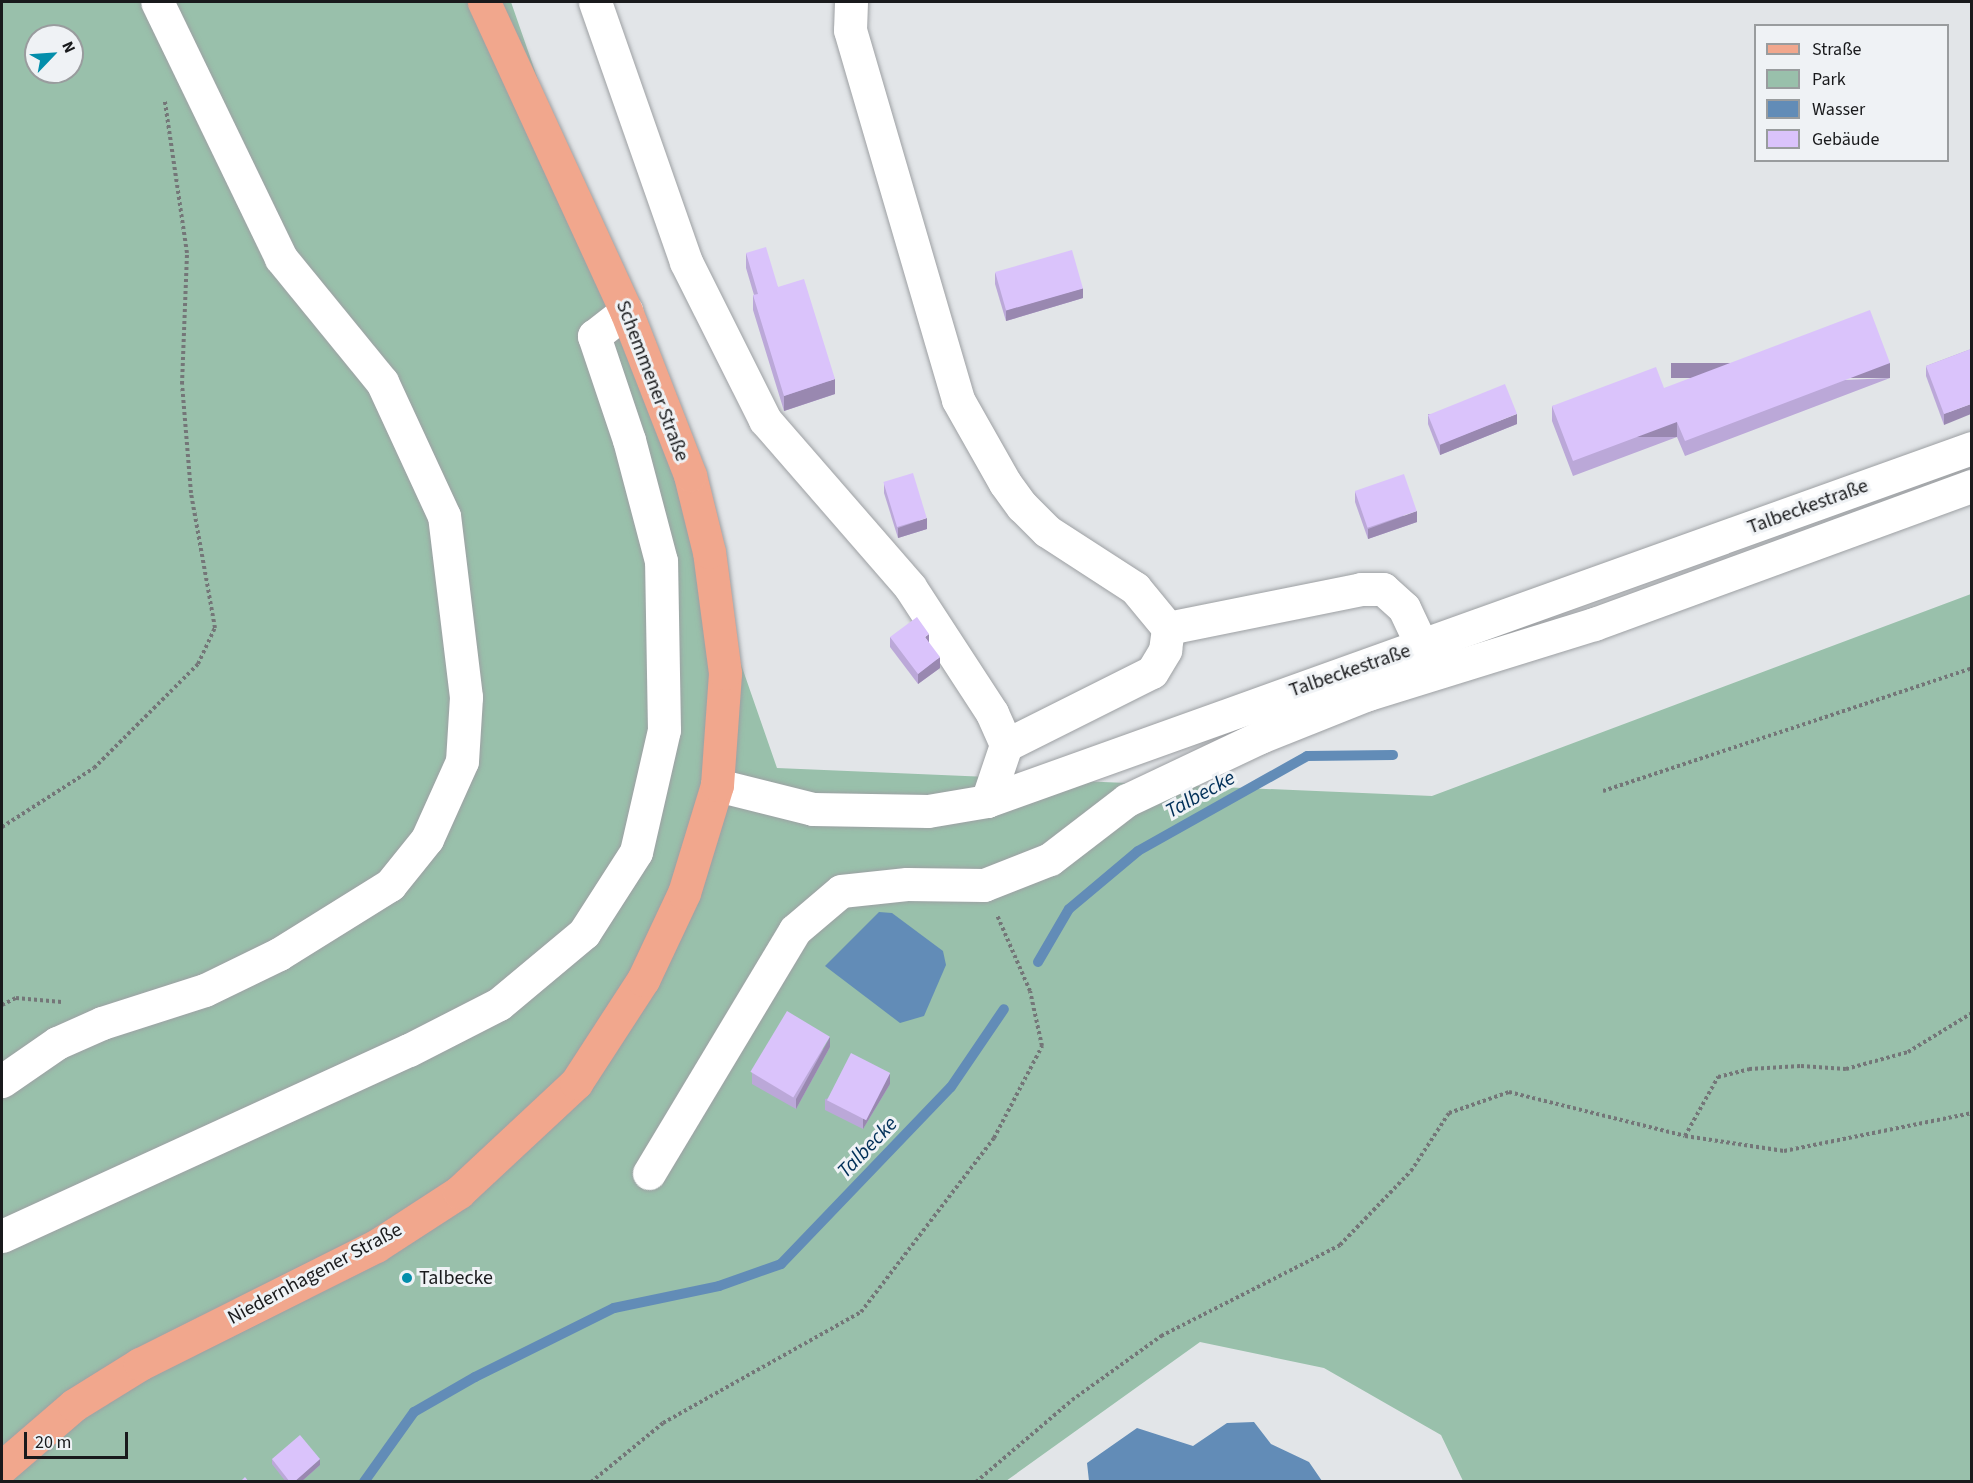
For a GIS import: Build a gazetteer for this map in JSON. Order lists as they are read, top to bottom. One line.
{"streets":{"main road":["Schemmener Straße","Niedernhagener Straße"],"street":["Talbeckestraße"]},"crossings":[["Schemmener Straße","Talbeckestraße"],["Schemmener Straße","Niedernhagener Straße"],["Talbeckestraße","Niedernhagener Straße"]],"water":["Talbecke"],"places":["Talbecke"],"legend":["Straße","Park","Wasser","Gebäude"],"scale_bar":"20 m","north":"top right"}
